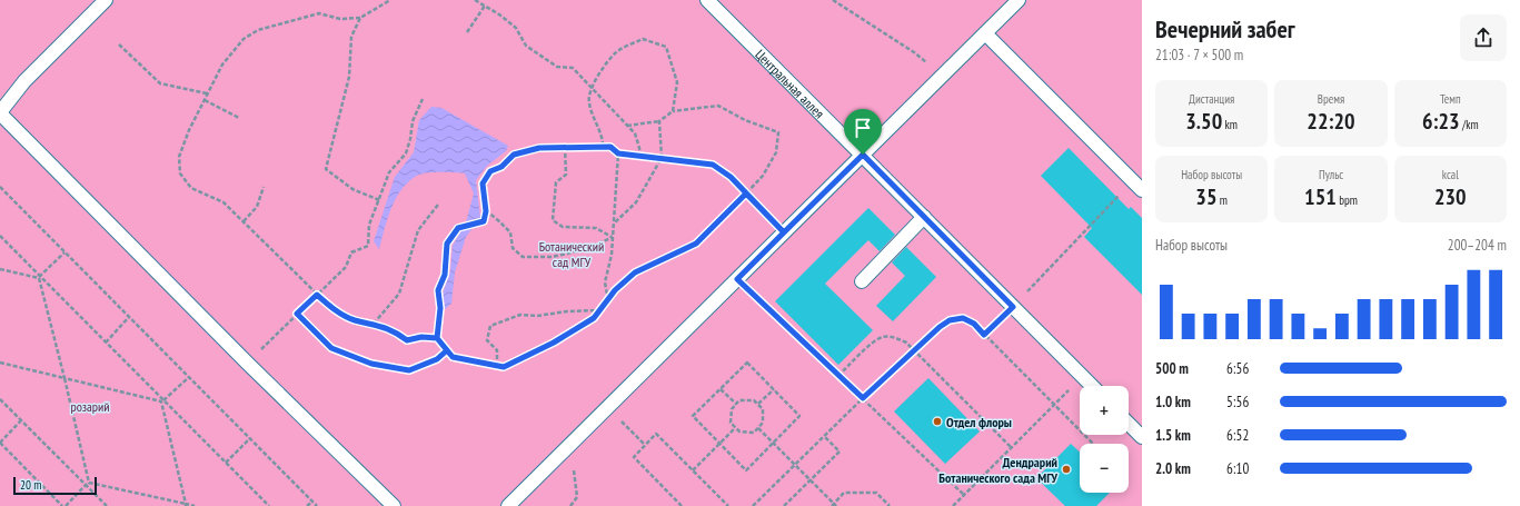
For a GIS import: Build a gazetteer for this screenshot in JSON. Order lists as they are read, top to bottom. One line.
{"streets":{"lane":["Центральная аллея"]},"parks":["Ботанический сад МГУ","розарий"],"places":["Отдел флоры","Дендрарий Ботанического сада МГУ"],"scale_bar":"20 m","page":{"heading":["Вечерний забег","21:03 · 7 × 500 m"],"stats":[["Дистанция","3.50 km"],["Время","22:20"],["Темп","6:23 /km"],["Набор высоты","35 m"],["Пульс","151 bpm"],["kcal","230"]],"chart":["Набор высоты","200–204 m"],"list":[{"name":"500 m","note":"6:56"},{"name":"1.0 km","note":"5:56"},{"name":"1.5 km","note":"6:52"},{"name":"2.0 km","note":"6:10"}],"map_buttons":["+","−"],"scale":"20 m"}}
